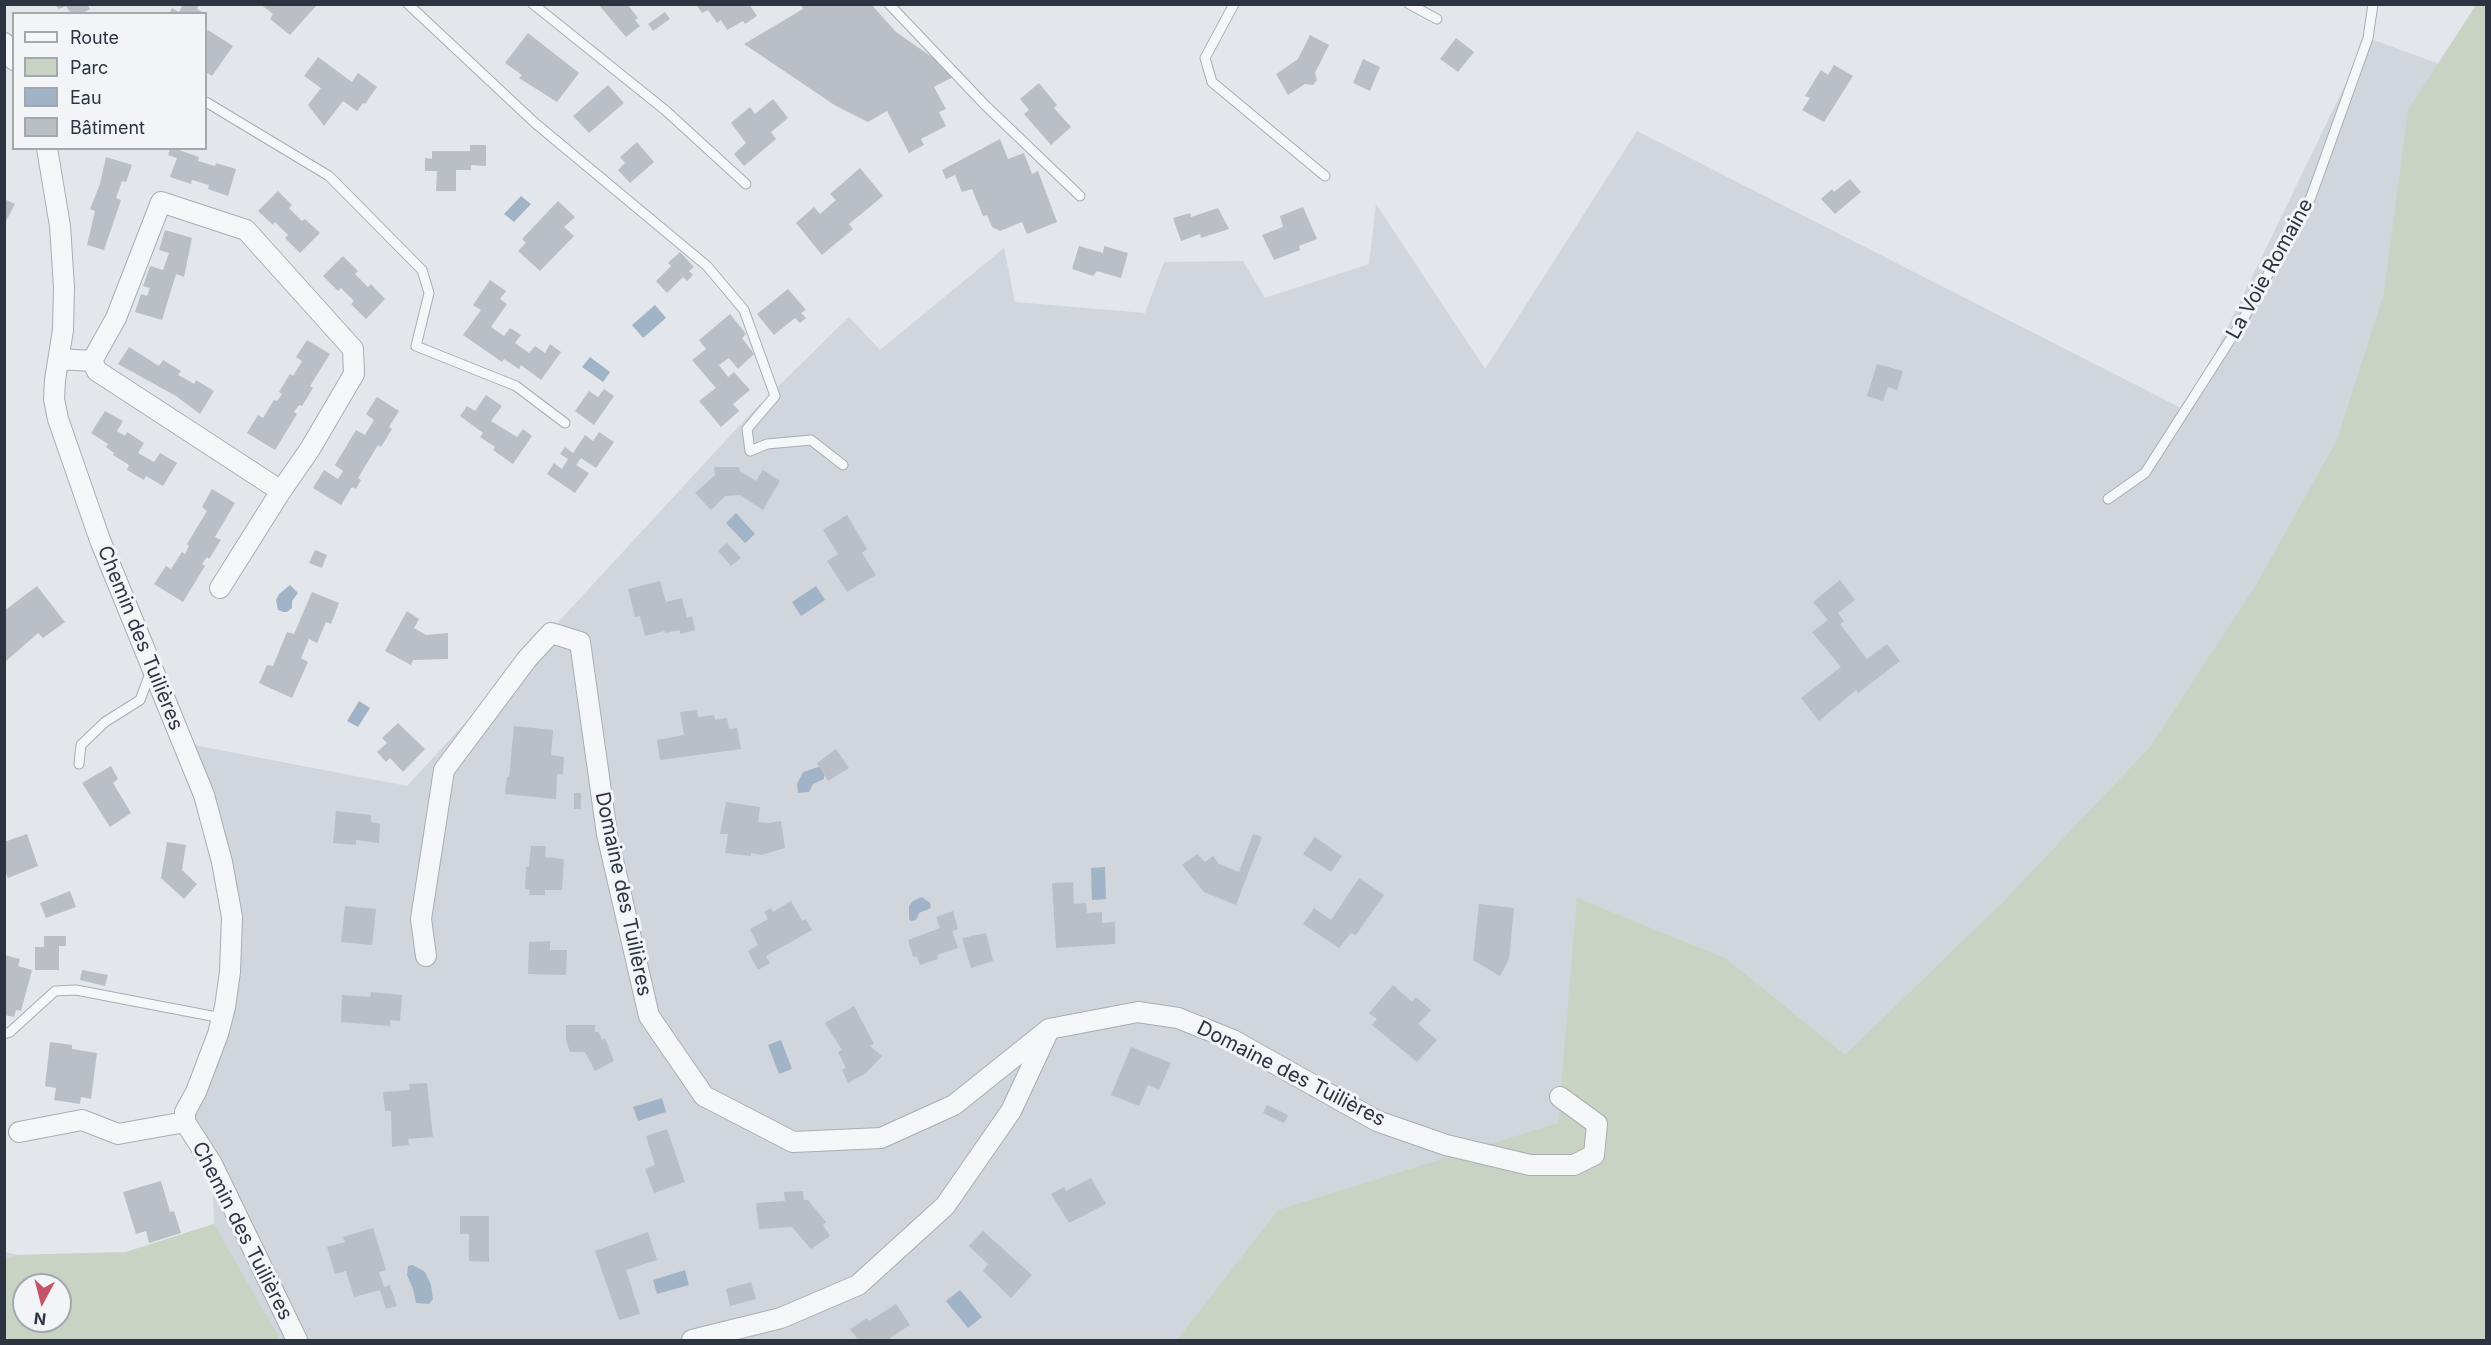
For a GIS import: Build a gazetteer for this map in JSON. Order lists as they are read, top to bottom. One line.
{"streets":{"street":["Chemin des Tuilières","Domaine des Tuilières"],"lane":["La Voie Romaine"]},"legend":["Route","Parc","Eau","Bâtiment"],"north":"bottom"}
